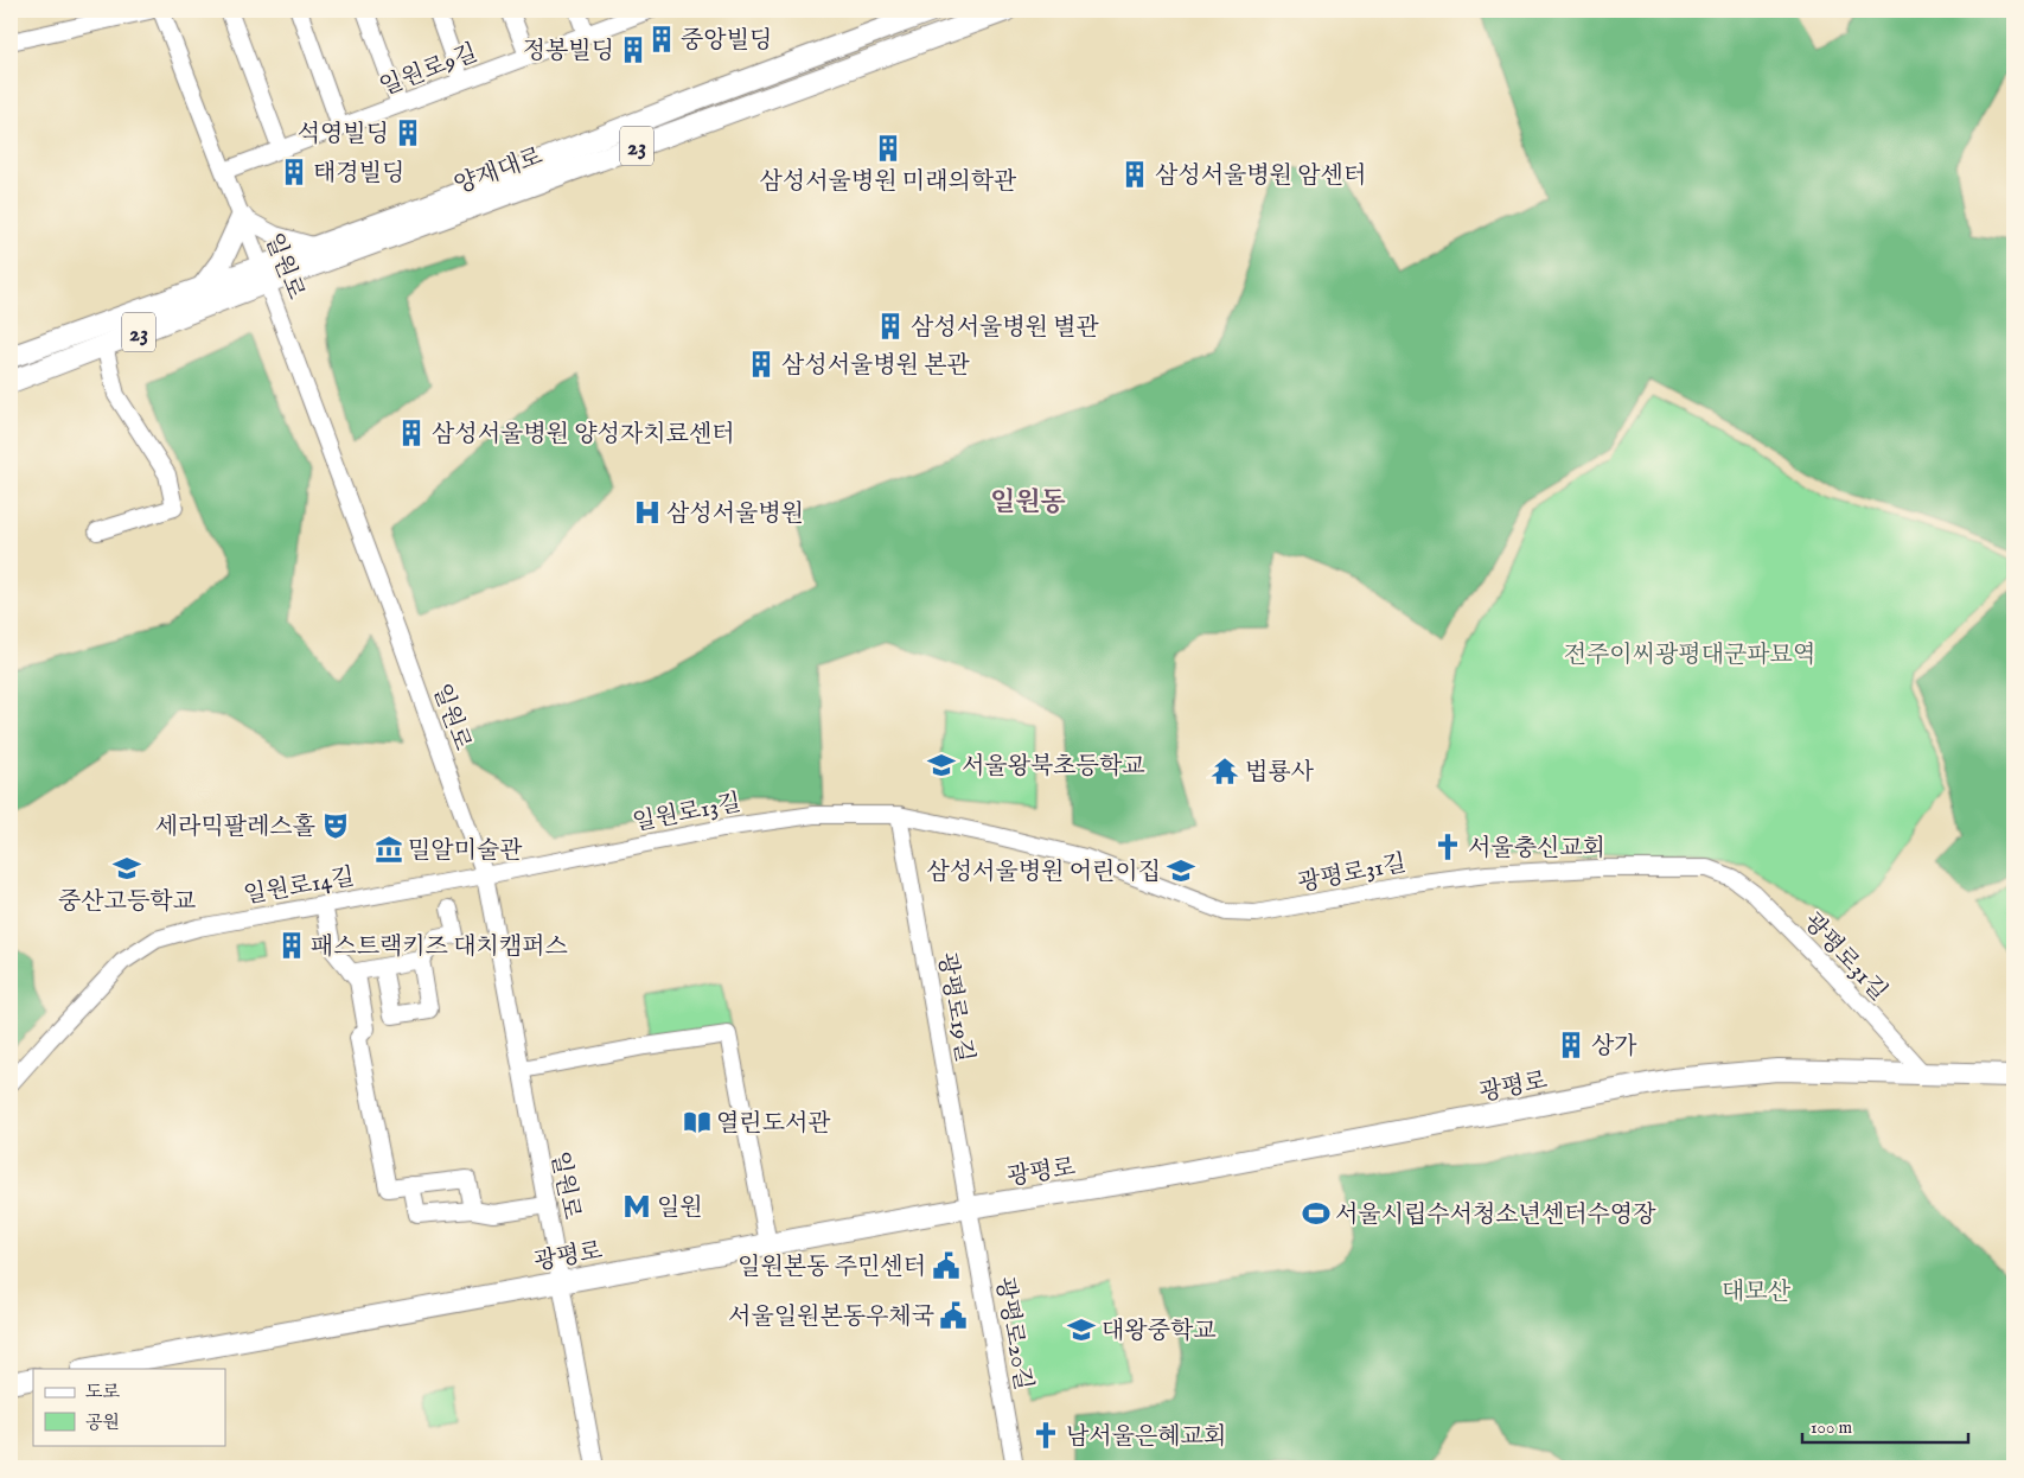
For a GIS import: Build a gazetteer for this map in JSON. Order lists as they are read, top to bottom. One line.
{"streets":{"main road":["23","양재대로","광평로"],"street":["일원로9길","일원로","일원로13길","광평로31길","일원로14길","광평로19길","광평로20길"]},"crossings":[["일원로9길","일원로"],["양재대로","일원로"],["일원로","일원로13길"],["일원로","일원로14길"],["일원로","광평로"],["일원로13길","광평로31길"],["일원로13길","일원로14길"],["일원로13길","광평로19길"],["광평로31길","광평로19길"],["광평로31길","광평로"],["광평로19길","광평로"],["광평로19길","광평로20길"],["광평로","광평로20길"]],"districts":["일원동"],"parks":["전주이씨광평대군파묘역","대모산"],"places":{"building":["중앙빌딩","정봉빌딩","석영빌딩","삼성서울병원 미래의학관","태경빌딩","삼성서울병원 암센터","삼성서울병원 별관","삼성서울병원 본관","삼성서울병원 양성자치료센터","패스트랙키즈 대치캠퍼스","상가"],"hospital":["삼성서울병원"],"school or university":["서울왕북초등학교","중산고등학교","삼성서울병원 어린이집","대왕중학교"],"temple":["법룡사"],"theatre":["세라믹팔레스홀"],"church":["서울충신교회","남서울은혜교회"],"museum":["밀알미술관"],"library":["열린도서관"],"metro station":["일원"],"sports":["서울시립수서청소년센터수영장"],"public building":["일원본동 주민센터","서울일원본동우체국"]},"legend":["도로","공원"],"scale_bar":"100 m"}
